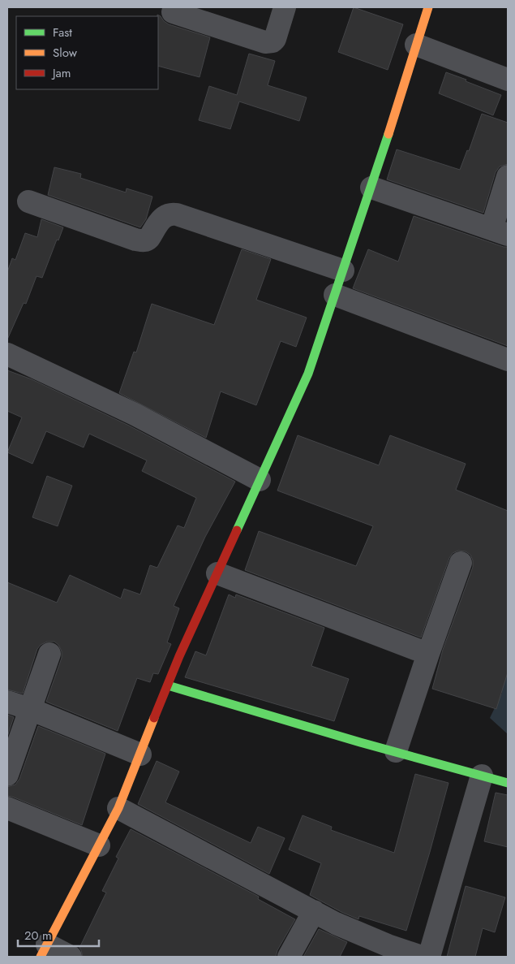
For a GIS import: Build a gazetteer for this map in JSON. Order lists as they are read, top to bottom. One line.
{"legend":["Fast","Slow","Jam"],"scale_bar":"20 m"}
